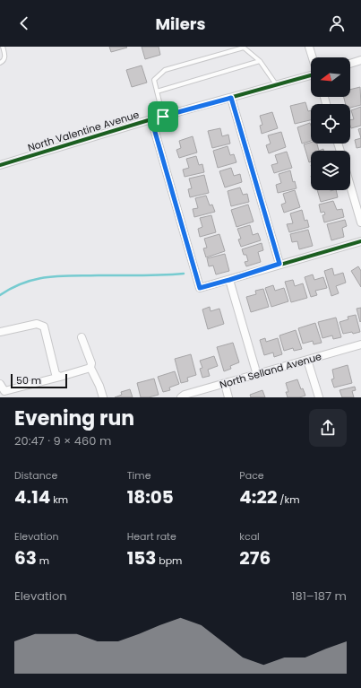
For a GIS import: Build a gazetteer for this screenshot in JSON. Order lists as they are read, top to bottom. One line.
{"streets":{"street":["North Valentine Avenue","North Selland Avenue"]},"scale_bar":"50 m","north":"left","page":{"header":"Milers","scale":"50 m","heading":["Evening run","20:47 · 9 × 460 m"],"stats":[["Distance","4.14 km"],["Time","18:05"],["Pace","4:22 /km"],["Elevation","63 m"],["Heart rate","153 bpm"],["kcal","276"]],"chart":["Elevation","181–187 m"]}}
